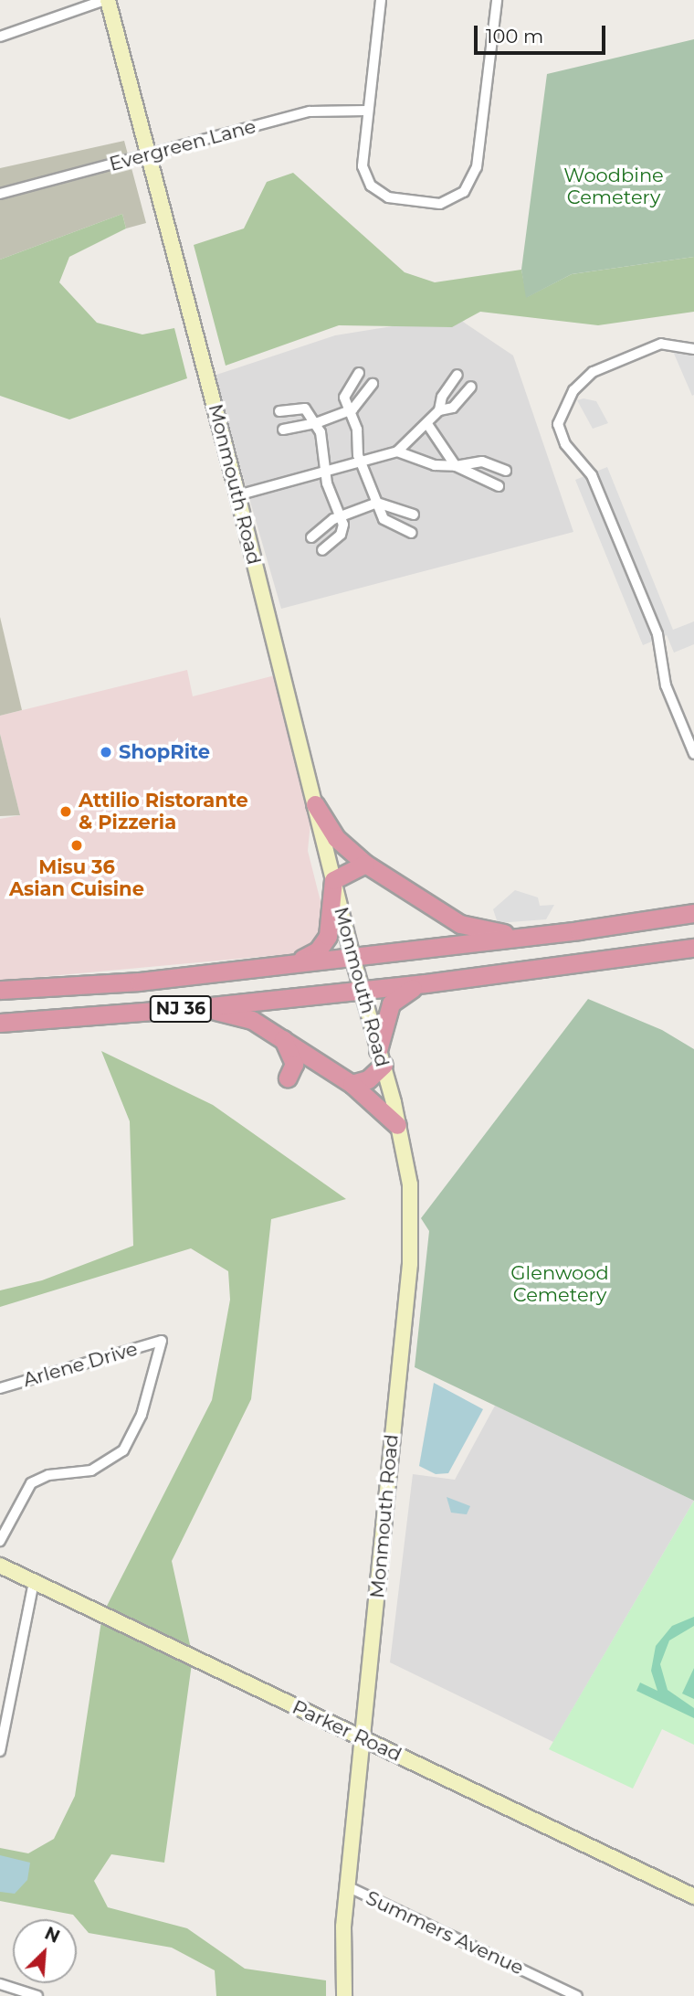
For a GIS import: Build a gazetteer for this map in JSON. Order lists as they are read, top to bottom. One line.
{"streets":{"highway":["NJ 36"],"main road":["Monmouth Road","Parker Road"],"street":["Evergreen Lane","Arlene Drive","Summers Avenue"]},"crossings":[["Evergreen Lane","Monmouth Road"],["Monmouth Road","NJ 36"],["Monmouth Road","Parker Road"],["Monmouth Road","Summers Avenue"]],"parks":["Woodbine Cemetery","Glenwood Cemetery"],"places":["ShopRite","Attilio Ristorante & Pizzeria","Misu 36 Asian Cuisine"],"scale_bar":"100 m","north":"top right"}
